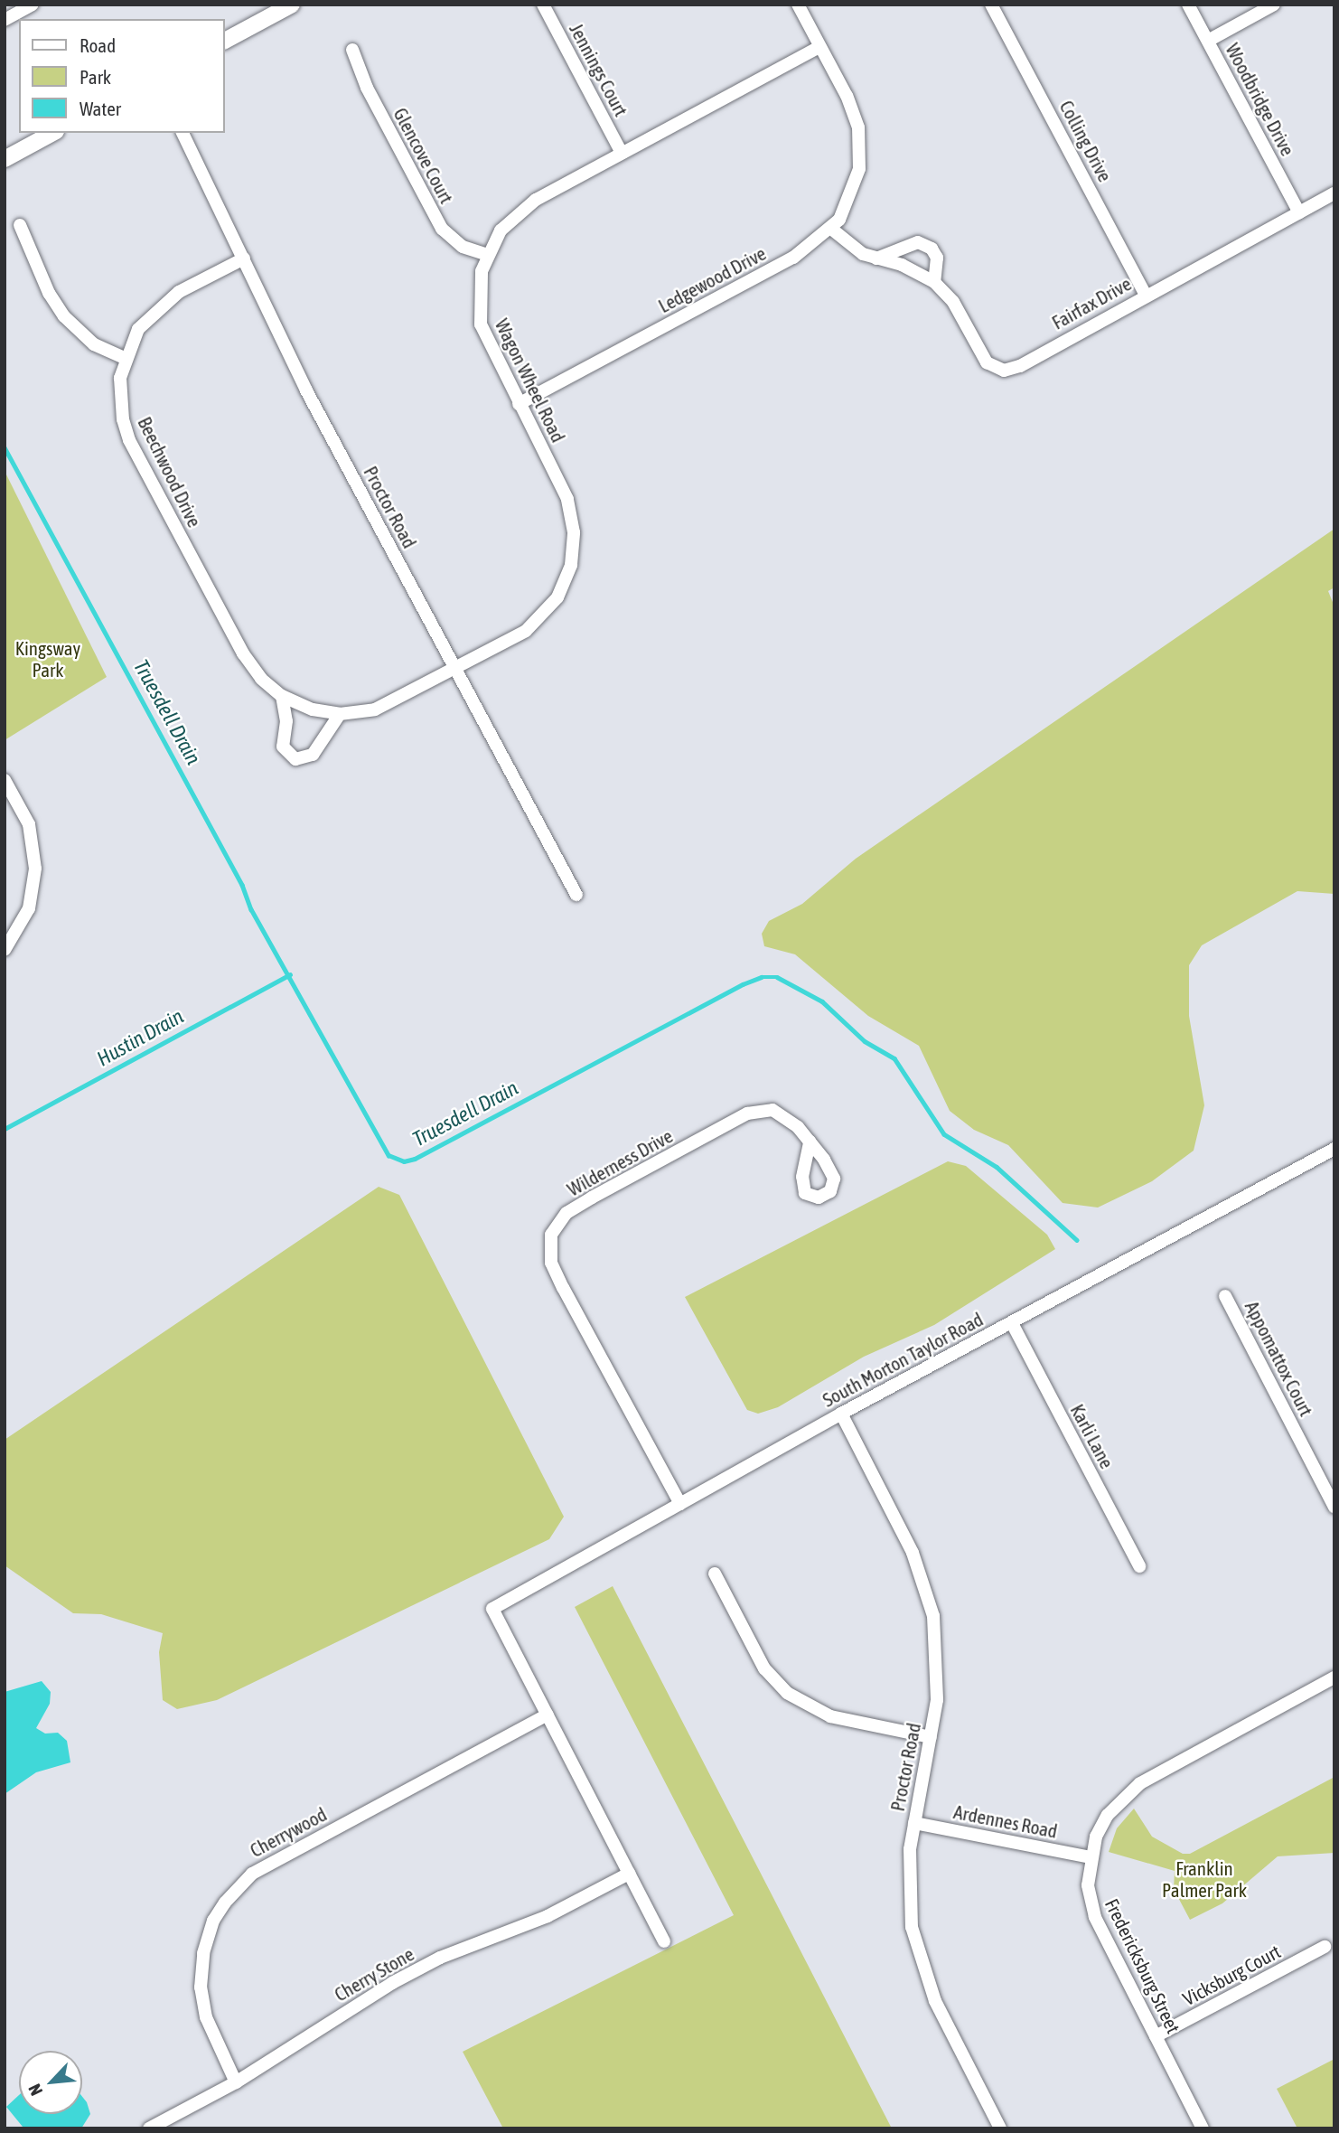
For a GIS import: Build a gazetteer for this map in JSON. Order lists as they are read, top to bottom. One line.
{"streets":{"street":["Jennings Court","Woodbridge Drive","Colling Drive","Glencove Court","Ledgewood Drive","Fairfax Drive","Wagon Wheel Road","Beechwood Drive","Proctor Road","Wilderness Drive","Appomattox Court","South Morton Taylor Road","Karli Lane","Ardennes Road","Cherrywood","Fredericksburg Street","Cherry Stone","Vicksburg Court"]},"crossings":[["Jennings Court","Wagon Wheel Road"],["Woodbridge Drive","Fairfax Drive"],["Colling Drive","Fairfax Drive"],["Glencove Court","Wagon Wheel Road"],["Ledgewood Drive","Fairfax Drive"],["Ledgewood Drive","Wagon Wheel Road"],["Wagon Wheel Road","Beechwood Drive"],["Wagon Wheel Road","Proctor Road"],["Beechwood Drive","Proctor Road"],["Proctor Road","South Morton Taylor Road"],["Proctor Road","Ardennes Road"],["Wilderness Drive","South Morton Taylor Road"],["South Morton Taylor Road","Karli Lane"],["South Morton Taylor Road","Cherrywood"],["Ardennes Road","Fredericksburg Street"],["Cherrywood","Cherry Stone"],["Fredericksburg Street","Vicksburg Court"]],"water":["Truesdell Drain","Hustin Drain"],"parks":["Kingsway Park","Franklin Palmer Park"],"legend":["Road","Park","Water"],"north":"bottom left"}
